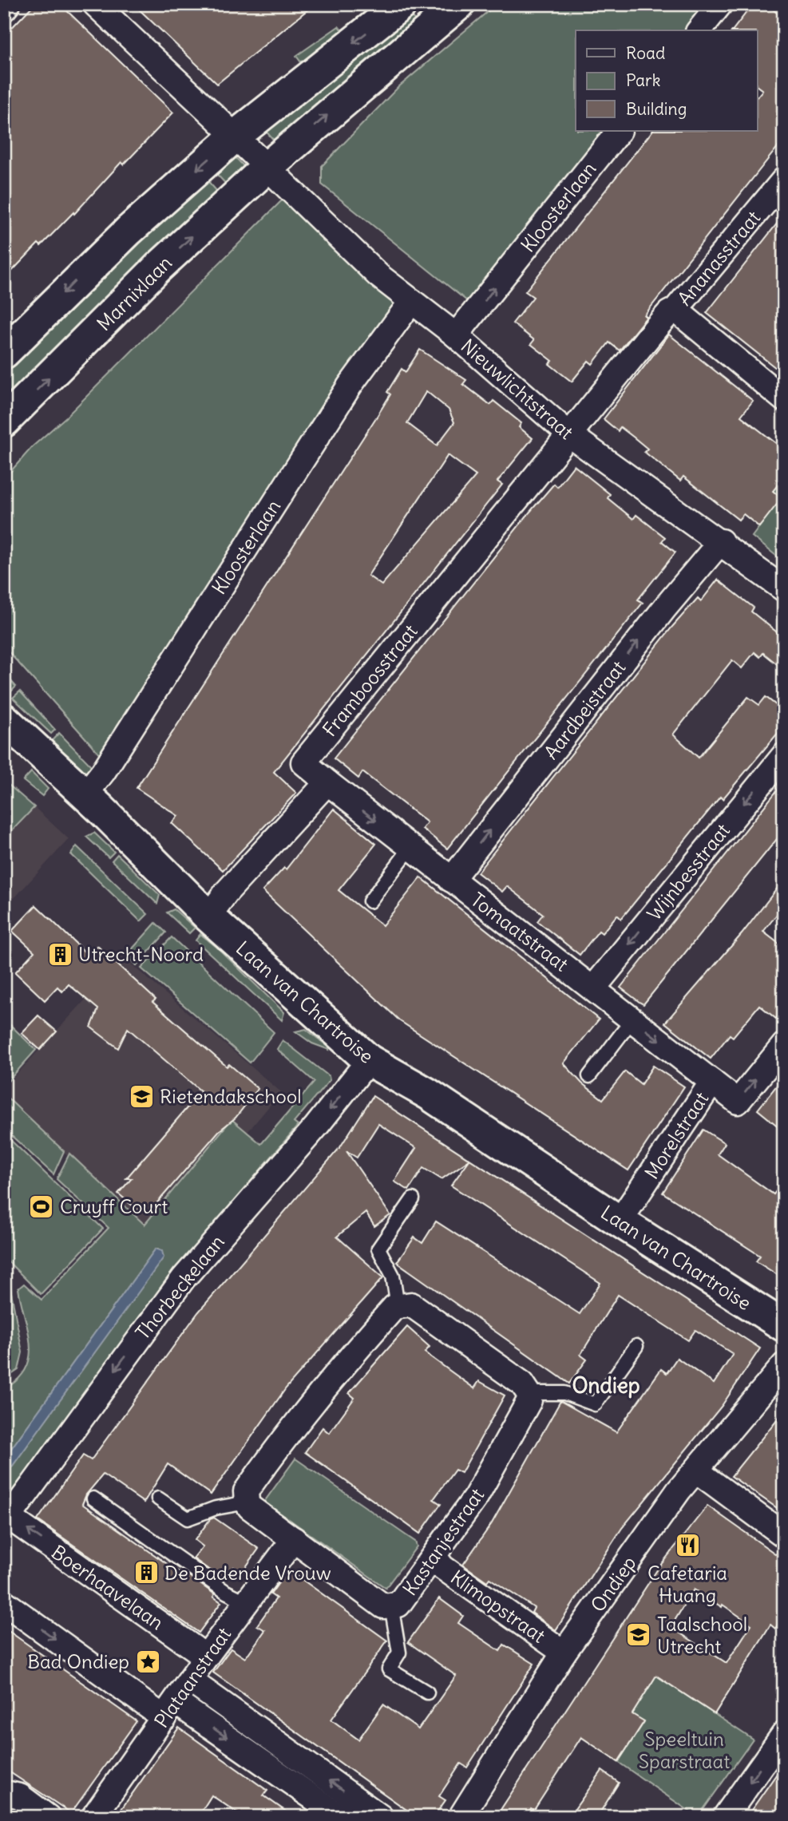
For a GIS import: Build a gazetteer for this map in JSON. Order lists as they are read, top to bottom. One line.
{"streets":{"main road":["Marnixlaan","Laan van Chartroise"],"street":["Kloosterlaan","Ananasstraat","Nieuwlichtstraat","Framboosstraat","Aardbeistraat","Wijnbesstraat","Tomaatstraat","Morelstraat","Thorbeckelaan","Kastanjestraat","Ondiep","Boerhaavelaan","Klimopstraat","Plataanstraat"]},"crossings":[["Kloosterlaan","Nieuwlichtstraat"],["Kloosterlaan","Laan van Chartroise"],["Ananasstraat","Nieuwlichtstraat"],["Ananasstraat","Framboosstraat"],["Marnixlaan","Nieuwlichtstraat"],["Nieuwlichtstraat","Framboosstraat"],["Nieuwlichtstraat","Aardbeistraat"],["Framboosstraat","Tomaatstraat"],["Aardbeistraat","Tomaatstraat"],["Wijnbesstraat","Tomaatstraat"],["Tomaatstraat","Morelstraat"],["Laan van Chartroise","Morelstraat"],["Laan van Chartroise","Thorbeckelaan"],["Thorbeckelaan","Boerhaavelaan"],["Kastanjestraat","Klimopstraat"],["Kastanjestraat","Plataanstraat"],["Ondiep","Klimopstraat"],["Boerhaavelaan","Plataanstraat"]],"one_way":["Aardbeistraat","Wijnbesstraat","Tomaatstraat"],"districts":["Ondiep"],"parks":["Speeltuin Sparstraat"],"places":{"building":["Utrecht-Noord","De Badende Vrouw"],"school or university":["Rietendakschool","Taalschool Utrecht"],"sports":["Cruyff Court"],"restaurant":["Cafetaria Huang"],"place":["Bad Ondiep"]},"legend":["Road","Park","Building"]}
